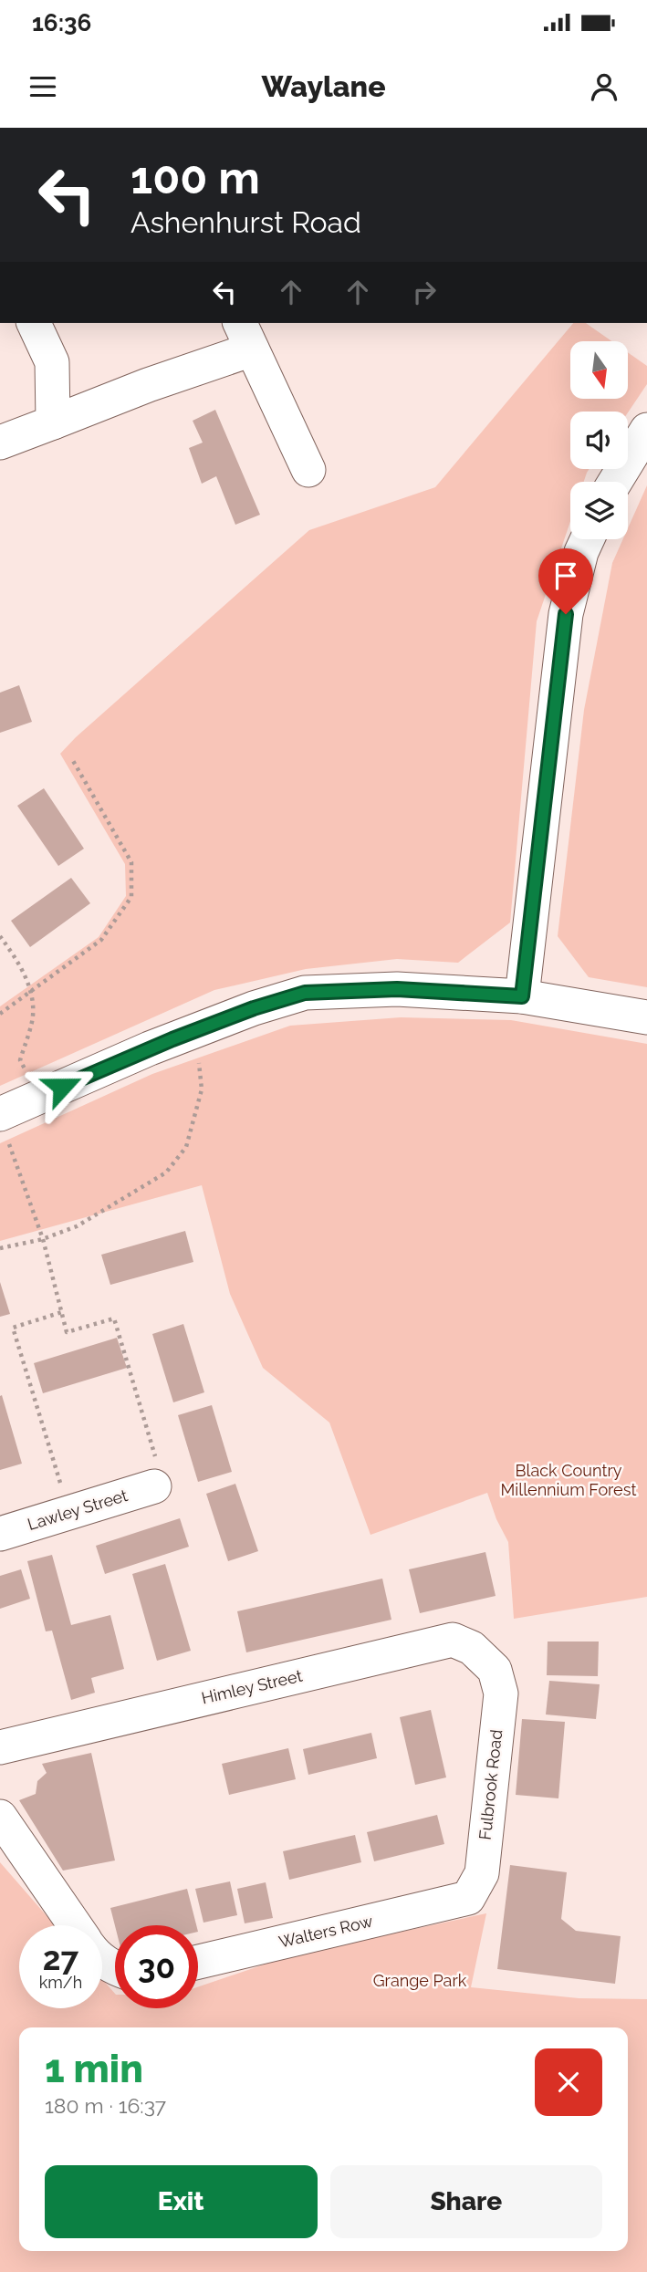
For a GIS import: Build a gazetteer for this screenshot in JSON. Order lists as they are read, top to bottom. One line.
{"streets":{"street":["Lawley Street","Himley Street","Fulbrook Road","Walters Row"]},"crossings":[["Himley Street","Fulbrook Road"],["Fulbrook Road","Walters Row"]],"parks":["Black Country Millennium Forest","Grange Park"],"north":"bottom","page":{"status":"16:36","header":"Waylane","turn":["100 m","Ashenhurst Road"],"speed":"27 km/h","limit":"30","heading":["1 min","180 m · 16:37"],"buttons":["Exit","Share"]}}
